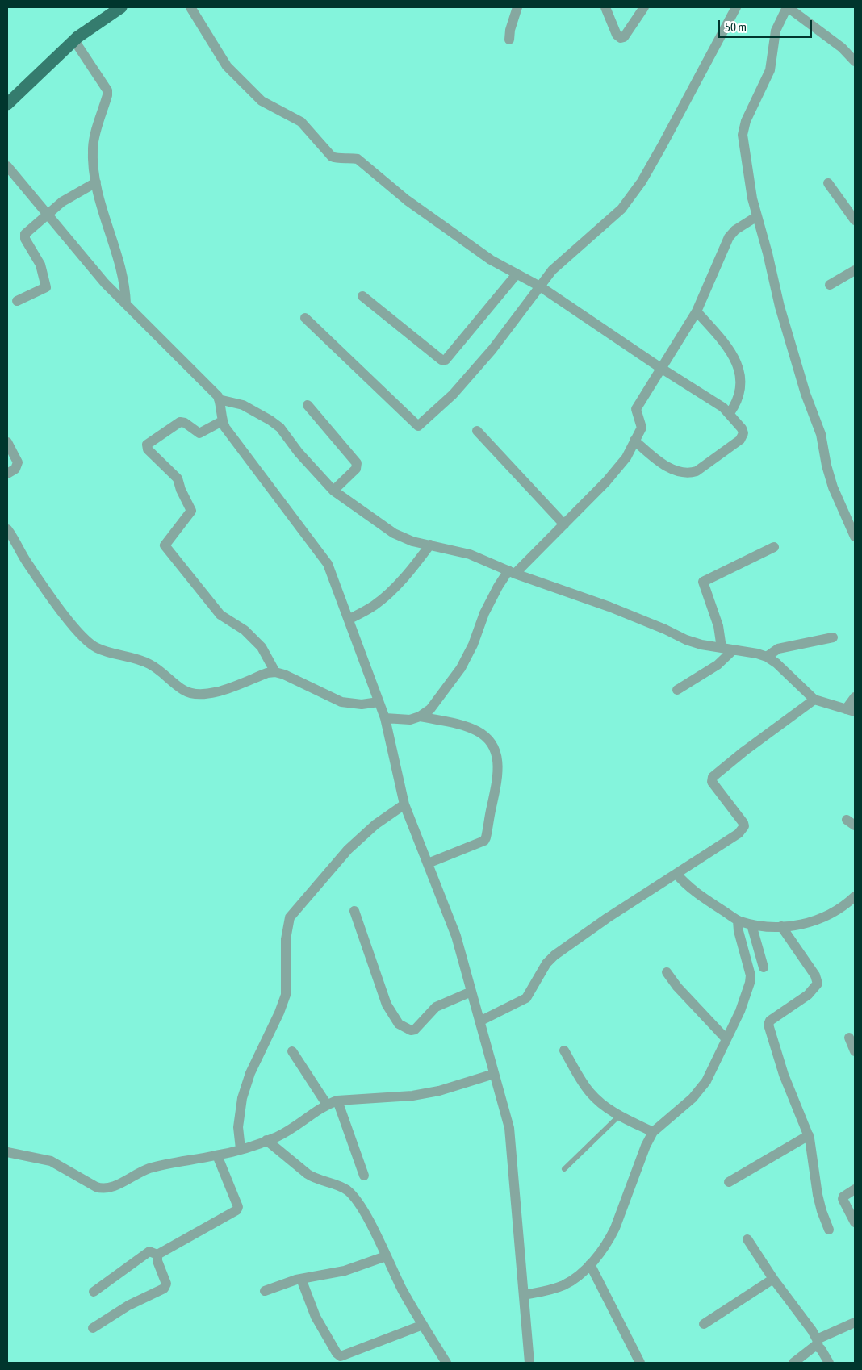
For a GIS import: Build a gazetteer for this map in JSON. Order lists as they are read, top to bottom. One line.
{"scale_bar":"50 m"}
